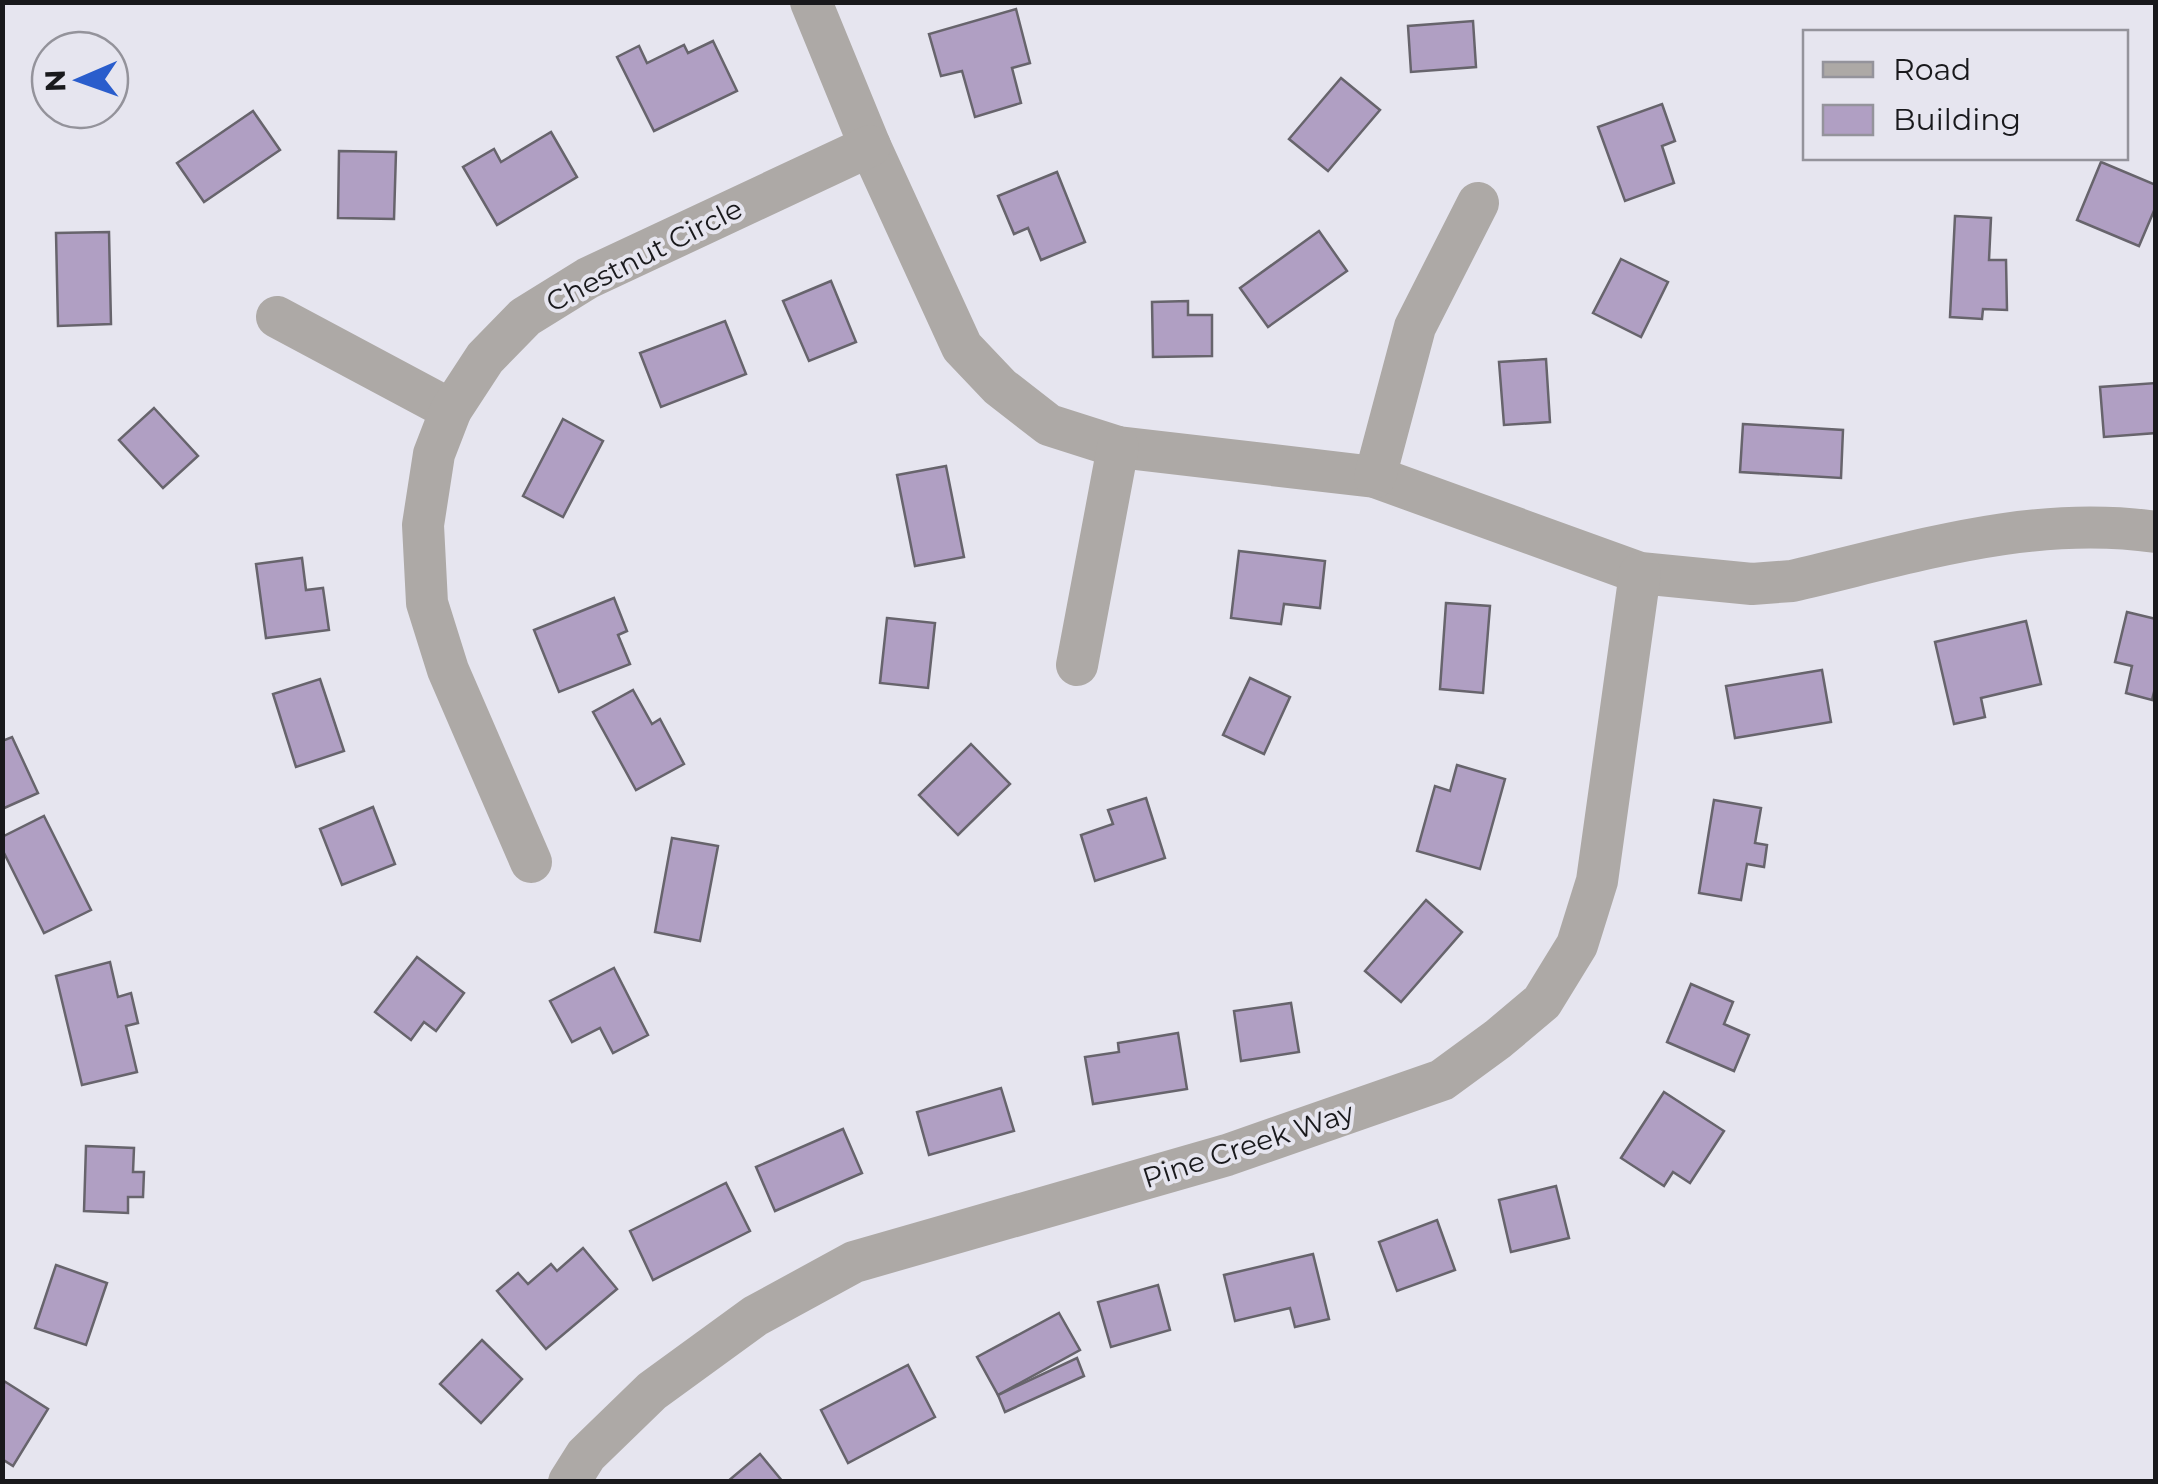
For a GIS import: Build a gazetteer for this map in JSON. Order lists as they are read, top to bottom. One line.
{"streets":{"street":["Chestnut Circle","Pine Creek Way"]},"legend":["Road","Building"],"north":"left"}
